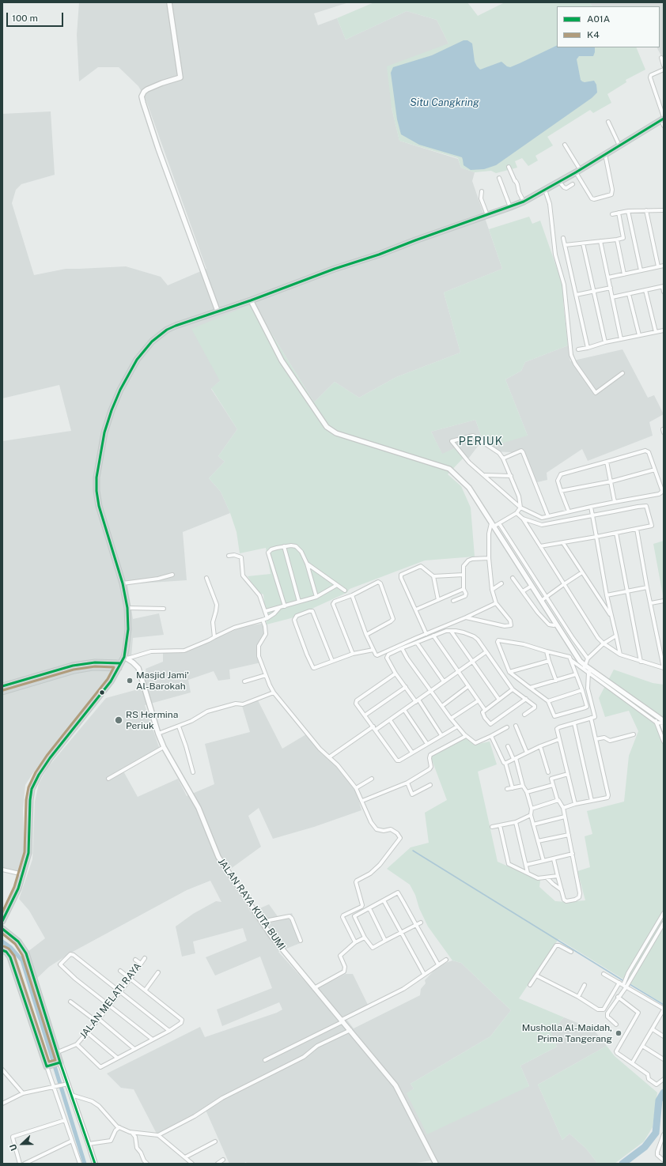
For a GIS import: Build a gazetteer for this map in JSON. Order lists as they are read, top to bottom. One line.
{"streets":{"street":["JALAN RAYA KUTA BUMI","JALAN MELATI RAYA"]},"districts":["PERIUK"],"water":["Situ Cangkring"],"places":["Masjid Jami' Al-Barokah","RS Hermina Periuk","Musholla Al-Maidah, Prima Tangerang"],"lines":["transit line A01A","transit line K4"],"legend":["A01A","K4"],"scale_bar":"100 m","north":"left"}
